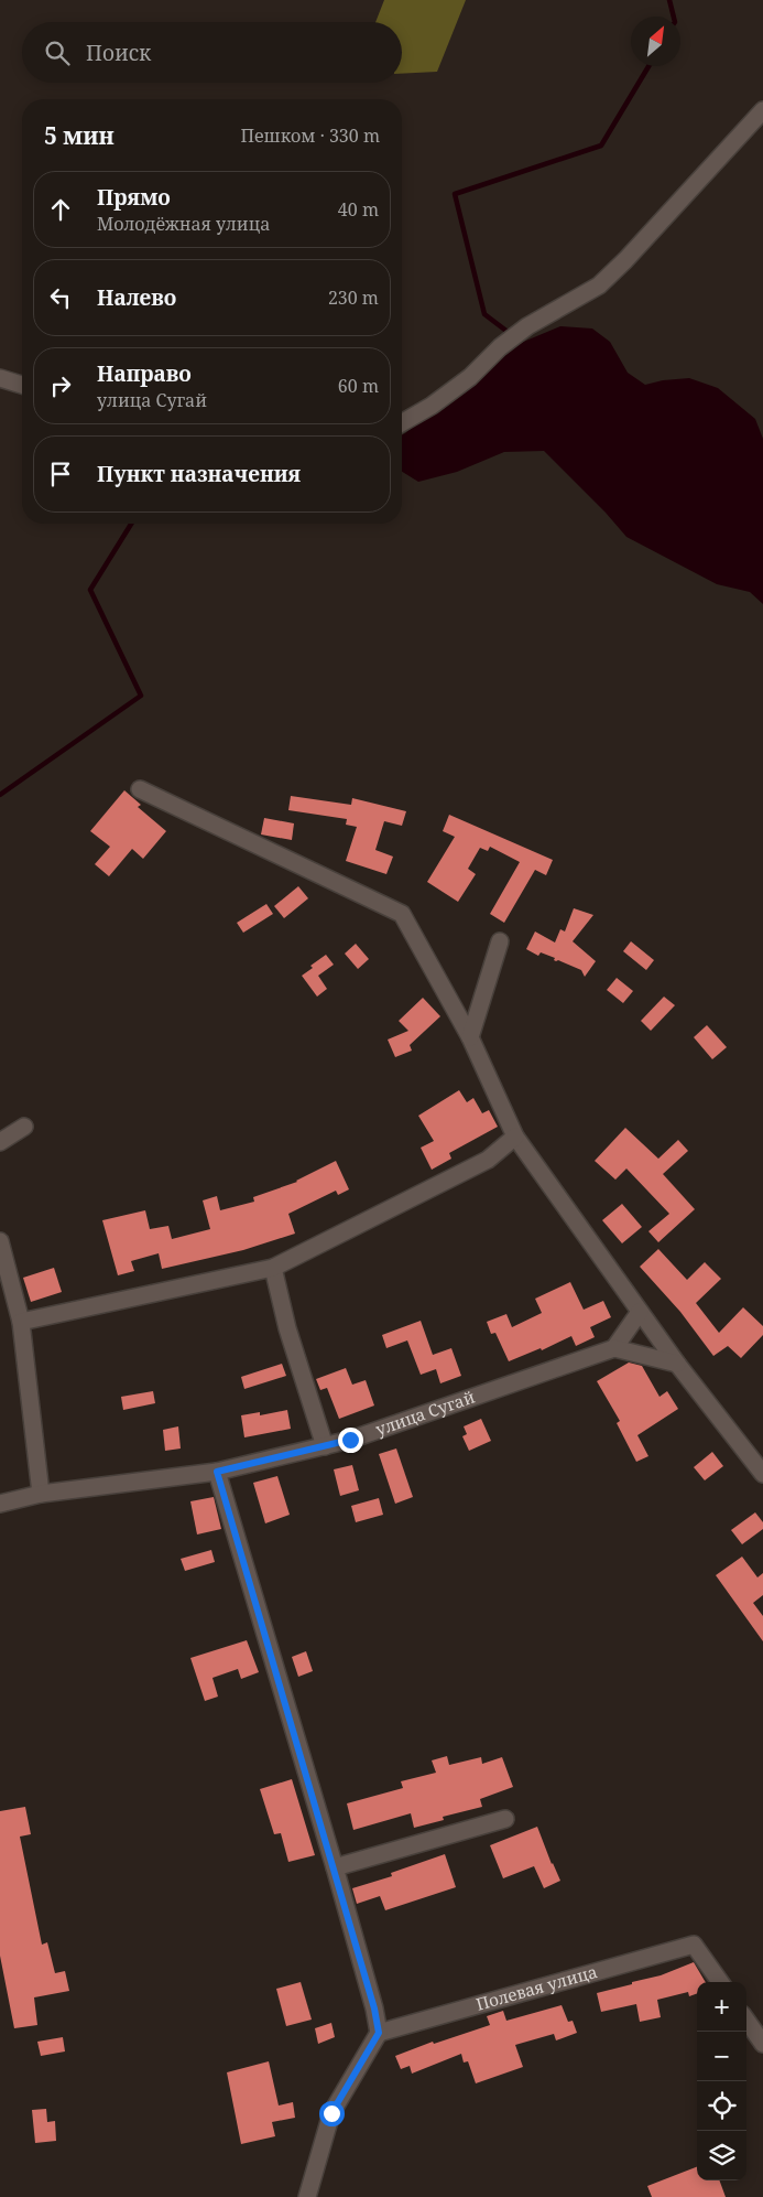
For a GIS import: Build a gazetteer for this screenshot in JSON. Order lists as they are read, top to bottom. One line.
{"streets":{"street":["улица Сугай","Полевая улица"]},"north":"top right","page":{"search":"Поиск","heading":["5 мин","Пешком · 330 m"],"list":[["Прямо","Молодёжная улица","40 m"],["Налево","230 m"],["Направо","улица Сугай","60 m"],"Пункт назначения"],"map_buttons":["+","−"]}}
